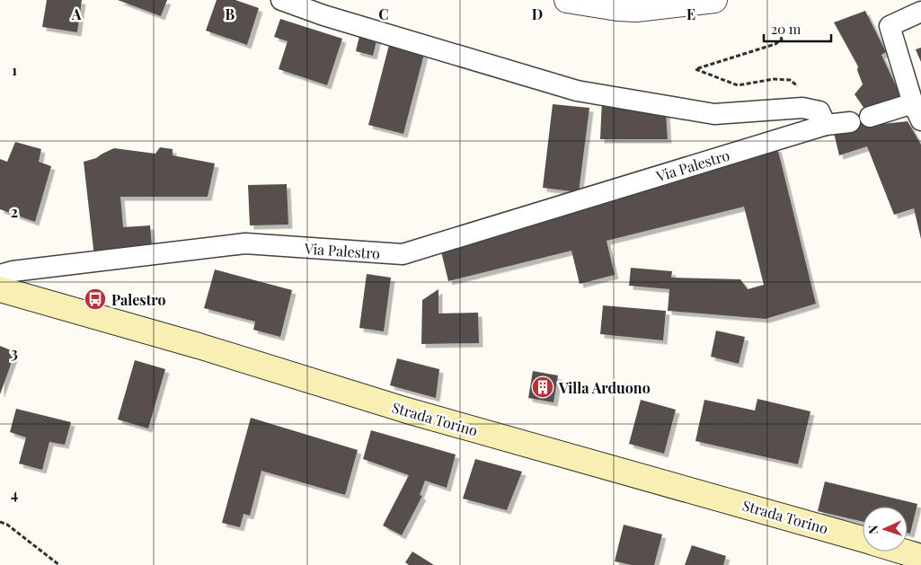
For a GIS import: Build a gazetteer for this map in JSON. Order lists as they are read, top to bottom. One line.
{"streets":{"main road":["Strada Torino"],"street":["Via Palestro"]},"places":{"bus stop":["Palestro"],"building":["Villa Arduono"]},"scale_bar":"20 m","north":"left","grid":{"columns":["A","B","C","D","E"],"rows":["1","2","3","4"]}}
